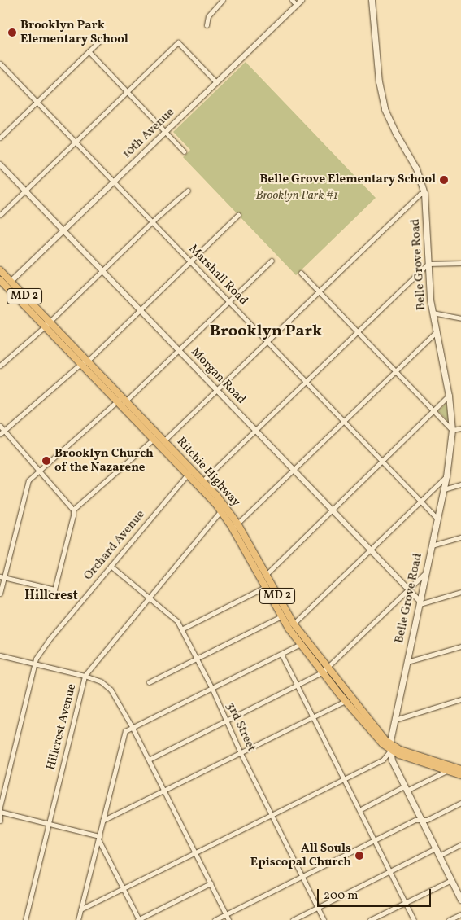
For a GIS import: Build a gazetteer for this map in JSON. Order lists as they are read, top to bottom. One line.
{"streets":{"main road":["Belle Grove Road","MD 2","Ritchie Highway"],"street":["10th Avenue","Marshall Road","Morgan Road","Orchard Avenue","Hillcrest Avenue","3rd Street"]},"crossings":[["10th Avenue","Marshall Road"],["10th Avenue","Morgan Road"],["10th Avenue","Ritchie Highway"],["Belle Grove Road","Marshall Road"],["Belle Grove Road","MD 2"],["Belle Grove Road","Morgan Road"],["Belle Grove Road","Ritchie Highway"],["MD 2","Ritchie Highway"],["Ritchie Highway","Orchard Avenue"],["Ritchie Highway","Hillcrest Avenue"],["Orchard Avenue","3rd Street"],["Hillcrest Avenue","3rd Street"]],"districts":["Brooklyn Park","Hillcrest"],"parks":["Brooklyn Park #1"],"places":["Brooklyn Park Elementary School","Belle Grove Elementary School","Brooklyn Church of the Nazarene","All Souls Episcopal Church"],"scale_bar":"200 m"}
